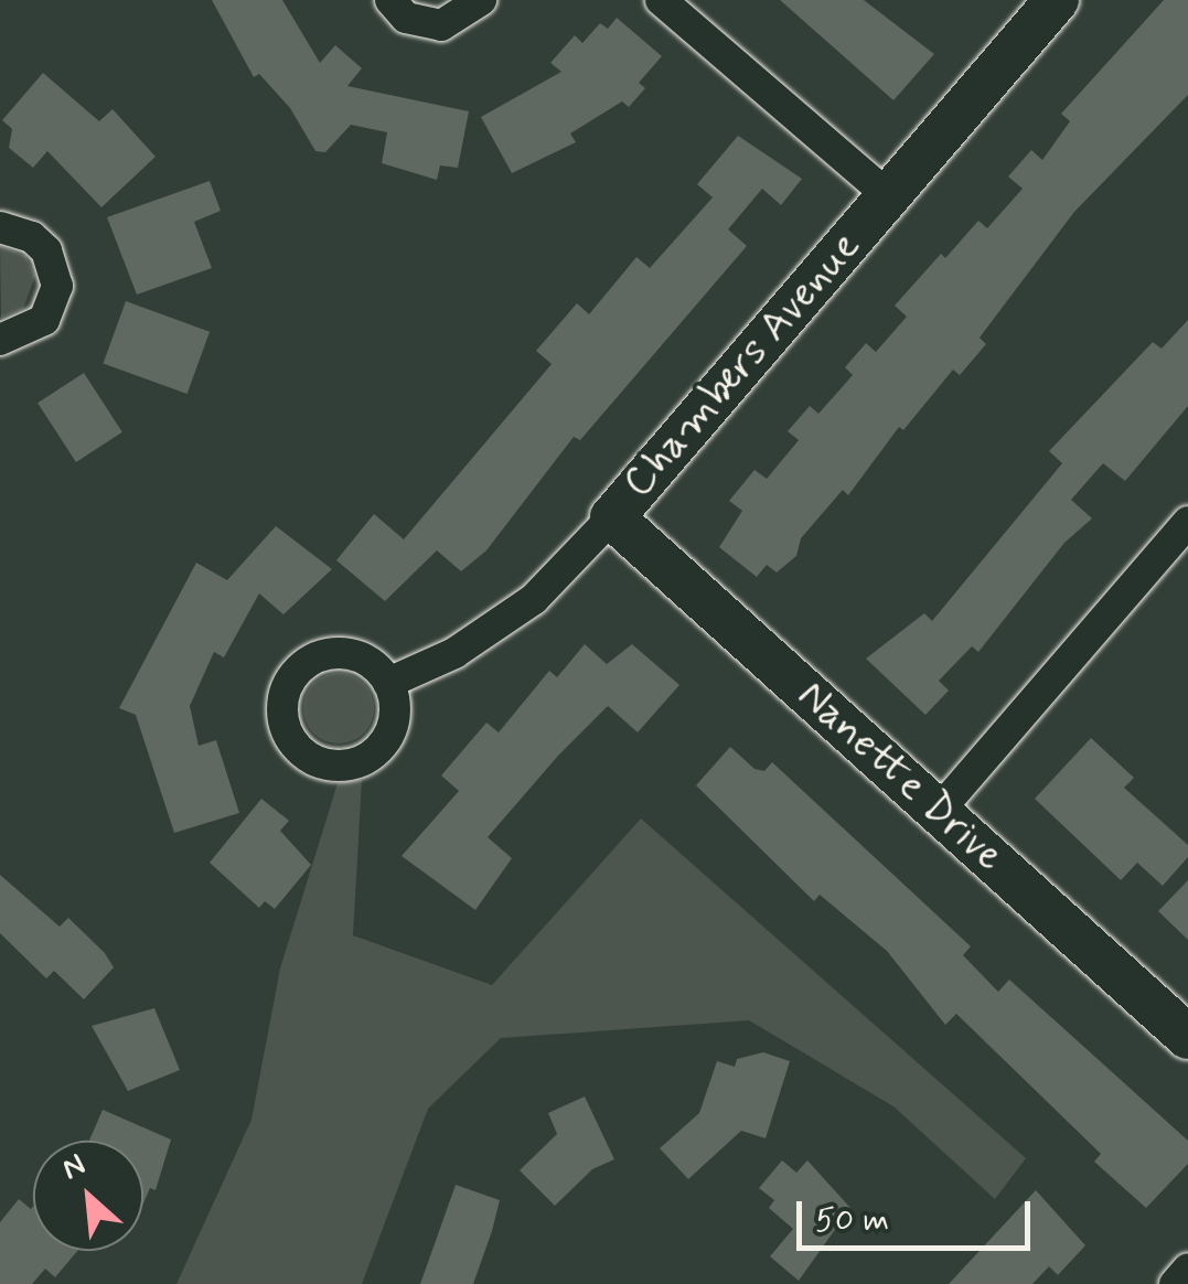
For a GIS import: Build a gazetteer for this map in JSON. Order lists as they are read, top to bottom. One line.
{"streets":{"street":["Chambers Avenue","Nanette Drive"]},"crossings":[["Chambers Avenue","Nanette Drive"]],"scale_bar":"50 m","north":"top left"}
